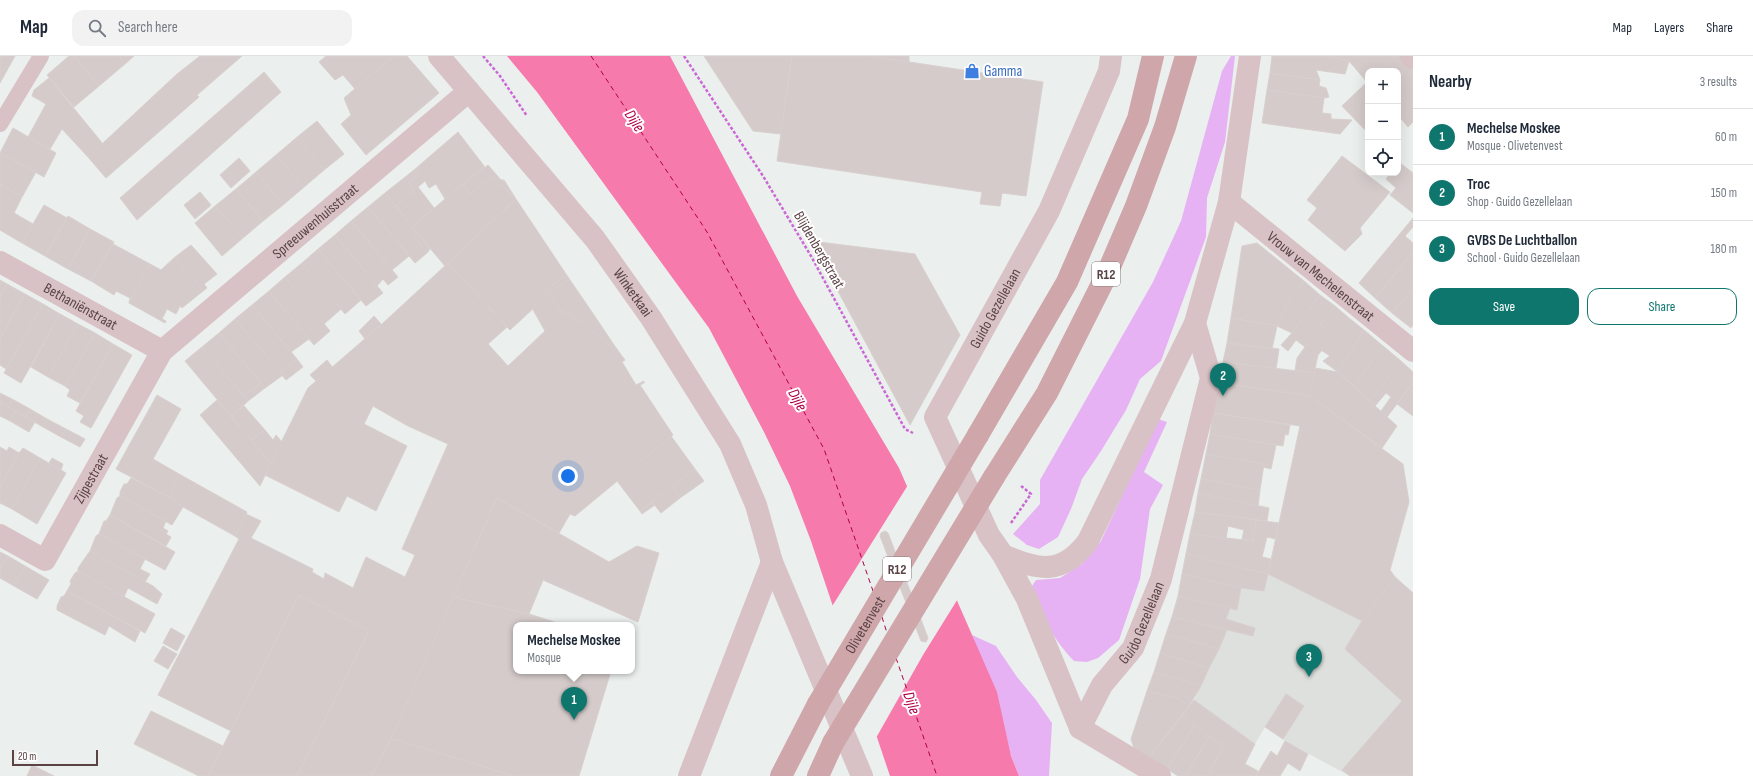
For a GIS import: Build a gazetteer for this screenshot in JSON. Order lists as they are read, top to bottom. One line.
{"streets":{"main road":["R12","Olivetenvest"],"street":["Spreeuwenhuisstraat","Vrouw van Mechelenstraat","Winketkaai","Bethaniënstraat","Guido Gezellelaan","Zijpestraat"],"path":["Blijdenbergstraat"]},"crossings":[["Spreeuwenhuisstraat","Winketkaai"],["Spreeuwenhuisstraat","Bethaniënstraat"],["Spreeuwenhuisstraat","Zijpestraat"],["Blijdenbergstraat","Guido Gezellelaan"],["Bethaniënstraat","Zijpestraat"]],"water":["Dijle"],"places":{"shop":["Gamma"]},"scale_bar":"20 m","page":{"header":"Map","search":"Search here","nav":["Map","Layers","Share"],"heading":["Nearby","3 results"],"map_buttons":["+","−"],"list":[{"mark":"1","name":"Mechelse Moskee","note":"Mosque · Olivetenvest","value":"60 m"},{"mark":"2","name":"Troc","note":"Shop · Guido Gezellelaan","value":"150 m"},{"mark":"3","name":"GVBS De Luchtballon","note":"School · Guido Gezellelaan","value":"180 m"}],"buttons":["Save","Share"],"pins":["2","3","1"],"popup":["Mechelse Moskee","Mosque"],"scale":"20 m"}}
